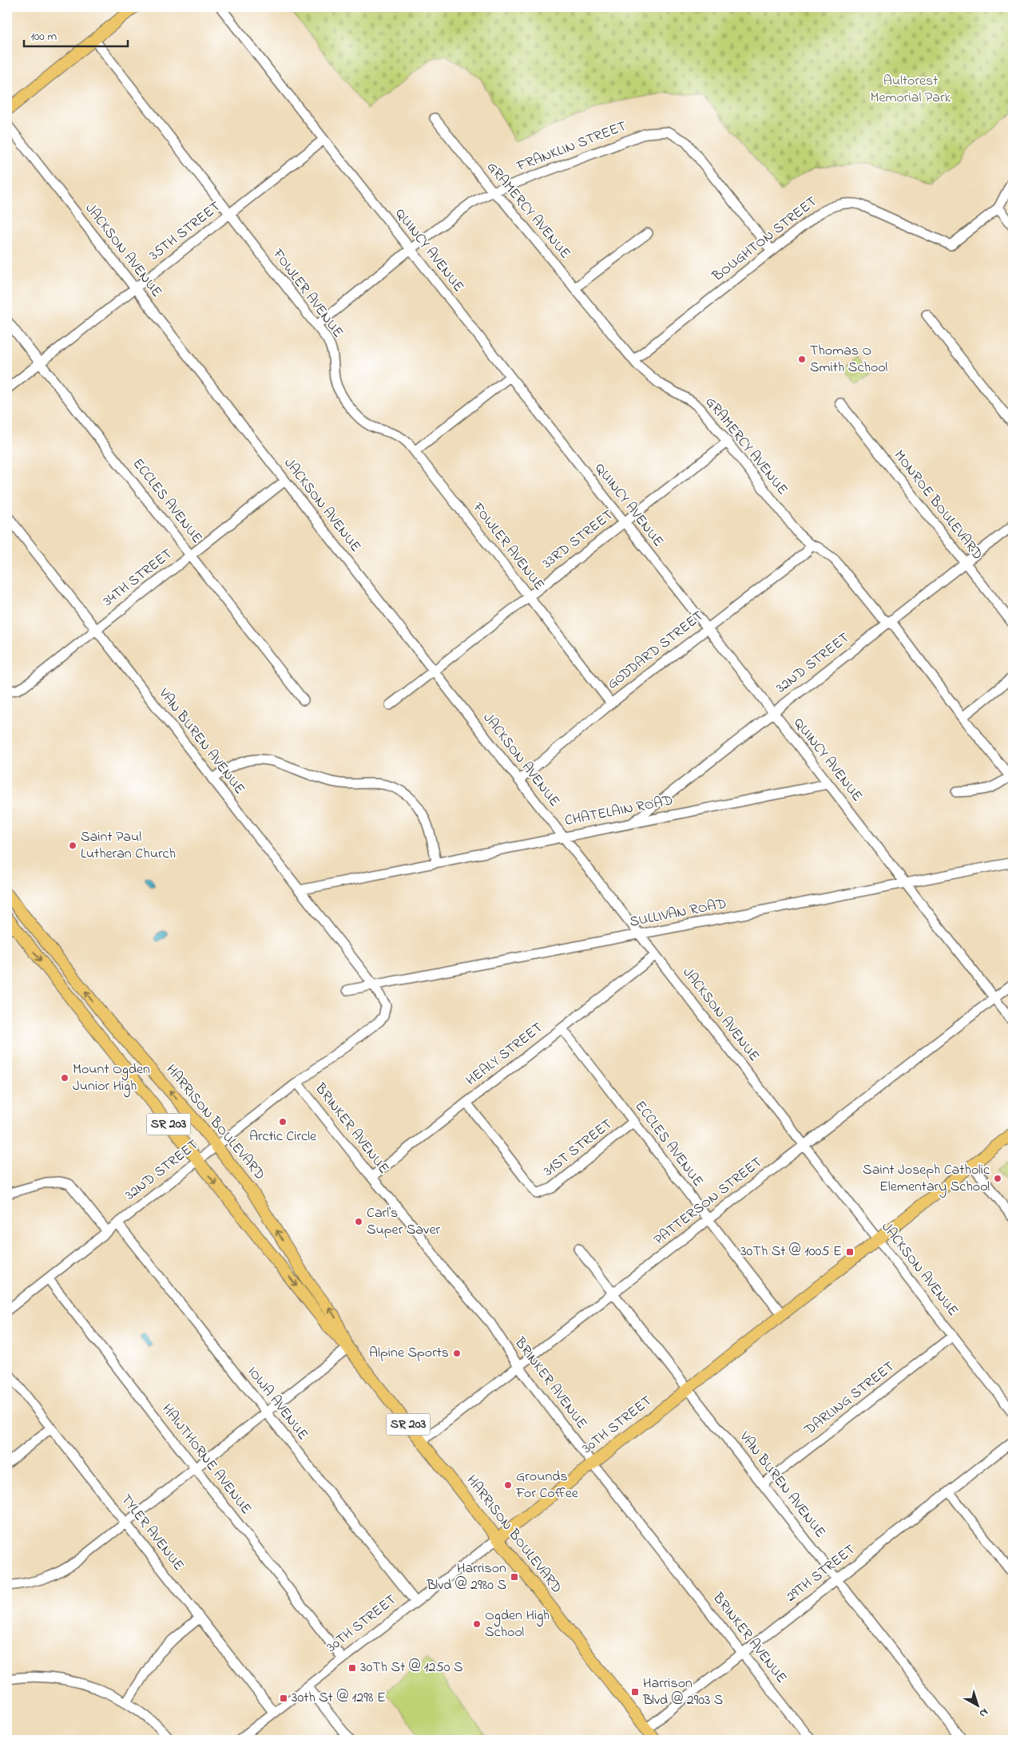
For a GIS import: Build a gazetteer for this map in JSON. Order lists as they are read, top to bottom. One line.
{"streets":{"main road":["HARRISON BOULEVARD","SR 203","30TH STREET"],"street":["FRANKLIN STREET","GRAMERCY AVENUE","35TH STREET","BOUGHTON STREET","JACKSON AVENUE","QUINCY AVENUE","FOWLER AVENUE","ECCLES AVENUE","MONROE BOULEVARD","33RD STREET","34TH STREET","GODDARD STREET","32ND STREET","VAN BUREN AVENUE","CHATELAIN ROAD","SULLIVAN ROAD","HEALY STREET","BRINKER AVENUE","31ST STREET","PATTERSON STREET","DARLING STREET","IOWA AVENUE","HAWTHORNE AVENUE","TYLER AVENUE","29TH STREET"]},"crossings":[["FRANKLIN STREET","GRAMERCY AVENUE"],["FRANKLIN STREET","BOUGHTON STREET"],["FRANKLIN STREET","QUINCY AVENUE"],["FRANKLIN STREET","FOWLER AVENUE"],["GRAMERCY AVENUE","BOUGHTON STREET"],["GRAMERCY AVENUE","33RD STREET"],["GRAMERCY AVENUE","GODDARD STREET"],["GRAMERCY AVENUE","32ND STREET"],["35TH STREET","JACKSON AVENUE"],["35TH STREET","QUINCY AVENUE"],["35TH STREET","FOWLER AVENUE"],["35TH STREET","ECCLES AVENUE"],["JACKSON AVENUE","33RD STREET"],["JACKSON AVENUE","34TH STREET"],["JACKSON AVENUE","GODDARD STREET"],["JACKSON AVENUE","CHATELAIN ROAD"],["JACKSON AVENUE","SULLIVAN ROAD"],["JACKSON AVENUE","HEALY STREET"],["JACKSON AVENUE","PATTERSON STREET"],["JACKSON AVENUE","DARLING STREET"],["JACKSON AVENUE","30TH STREET"],["QUINCY AVENUE","33RD STREET"],["QUINCY AVENUE","GODDARD STREET"],["QUINCY AVENUE","32ND STREET"],["QUINCY AVENUE","CHATELAIN ROAD"],["QUINCY AVENUE","SULLIVAN ROAD"],["QUINCY AVENUE","PATTERSON STREET"],["FOWLER AVENUE","33RD STREET"],["FOWLER AVENUE","GODDARD STREET"],["ECCLES AVENUE","34TH STREET"],["ECCLES AVENUE","HEALY STREET"],["ECCLES AVENUE","31ST STREET"],["ECCLES AVENUE","PATTERSON STREET"],["ECCLES AVENUE","30TH STREET"],["MONROE BOULEVARD","32ND STREET"],["34TH STREET","VAN BUREN AVENUE"],["32ND STREET","VAN BUREN AVENUE"],["32ND STREET","CHATELAIN ROAD"],["32ND STREET","SULLIVAN ROAD"],["32ND STREET","HARRISON BOULEVARD"],["32ND STREET","BRINKER AVENUE"],["32ND STREET","IOWA AVENUE"],["32ND STREET","HAWTHORNE AVENUE"],["VAN BUREN AVENUE","CHATELAIN ROAD"],["VAN BUREN AVENUE","SULLIVAN ROAD"],["VAN BUREN AVENUE","PATTERSON STREET"],["VAN BUREN AVENUE","DARLING STREET"],["VAN BUREN AVENUE","30TH STREET"],["VAN BUREN AVENUE","29TH STREET"],["HEALY STREET","BRINKER AVENUE"],["HEALY STREET","31ST STREET"],["HARRISON BOULEVARD","PATTERSON STREET"],["HARRISON BOULEVARD","30TH STREET"],["HARRISON BOULEVARD","29TH STREET"],["BRINKER AVENUE","PATTERSON STREET"],["BRINKER AVENUE","30TH STREET"],["BRINKER AVENUE","29TH STREET"],["IOWA AVENUE","30TH STREET"],["30TH STREET","HAWTHORNE AVENUE"],["30TH STREET","TYLER AVENUE"]],"parks":["Aultorest Memorial Park"],"places":{"other":["Thomas O Smith School","Saint Paul Lutheran Church","Mount Ogden Junior High","Arctic Circle","Saint Joseph Catholic Elementary School","Carl's Super Saver","Alpine Sports","Grounds For Coffee","Ogden High School"],"transit":["30Th St @ 1005 E","Harrison Blvd @ 2980 S","30Th St @ 1250 S","Harrison Blvd @ 2903 S","30th St @ 1298 E"]},"scale_bar":"100 m","north":"bottom right"}
